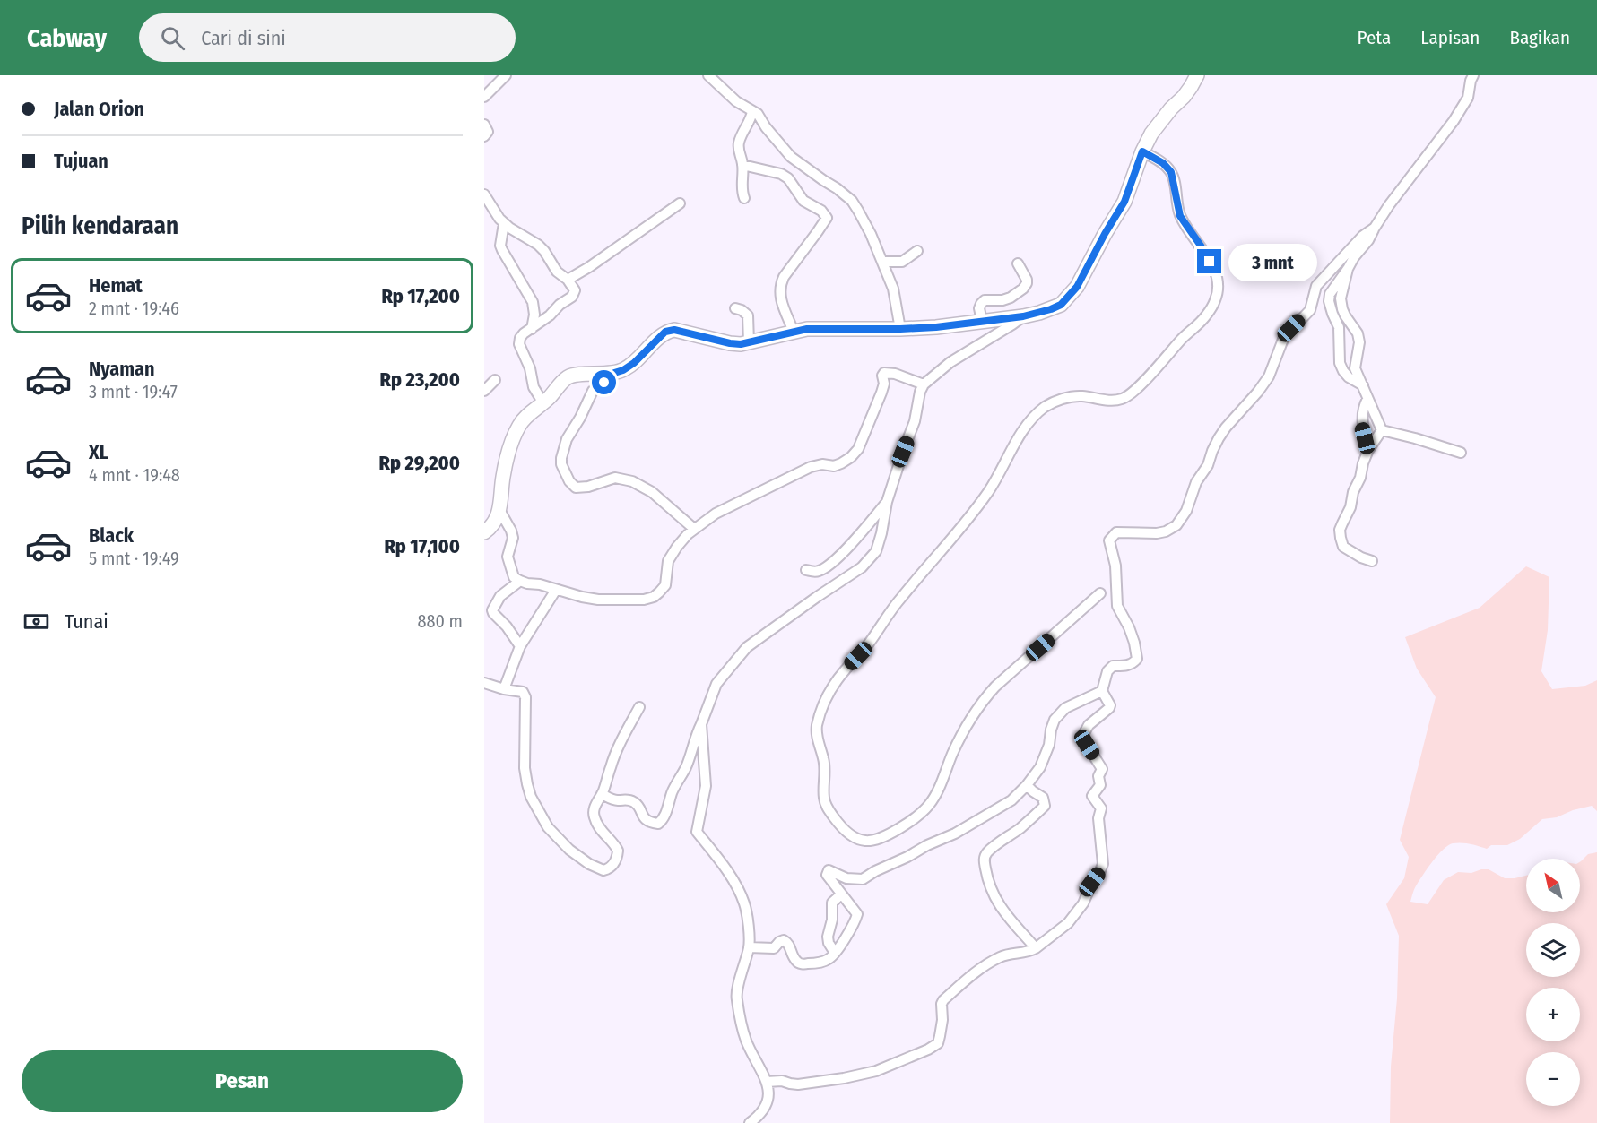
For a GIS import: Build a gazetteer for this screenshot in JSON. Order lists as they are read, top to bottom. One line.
{"north":"top left","page":{"header":"Cabway","search":"Cari di sini","nav":["Peta","Lapisan","Bagikan"],"banner":["Jalan Orion","Tujuan"],"heading":"Pilih kendaraan","bubble":"3 mnt","list":[{"name":"Hemat","note":"2 mnt · 19:46","value":"Rp 17,200"},{"name":"Nyaman","note":"3 mnt · 19:47","value":"Rp 23,200"},{"name":"XL","note":"4 mnt · 19:48","value":"Rp 29,200"},{"name":"Black","note":"5 mnt · 19:49","value":"Rp 17,100"}],"pay":["Tunai","880 m"],"map_buttons":["+","−"],"buttons":"Pesan"}}
